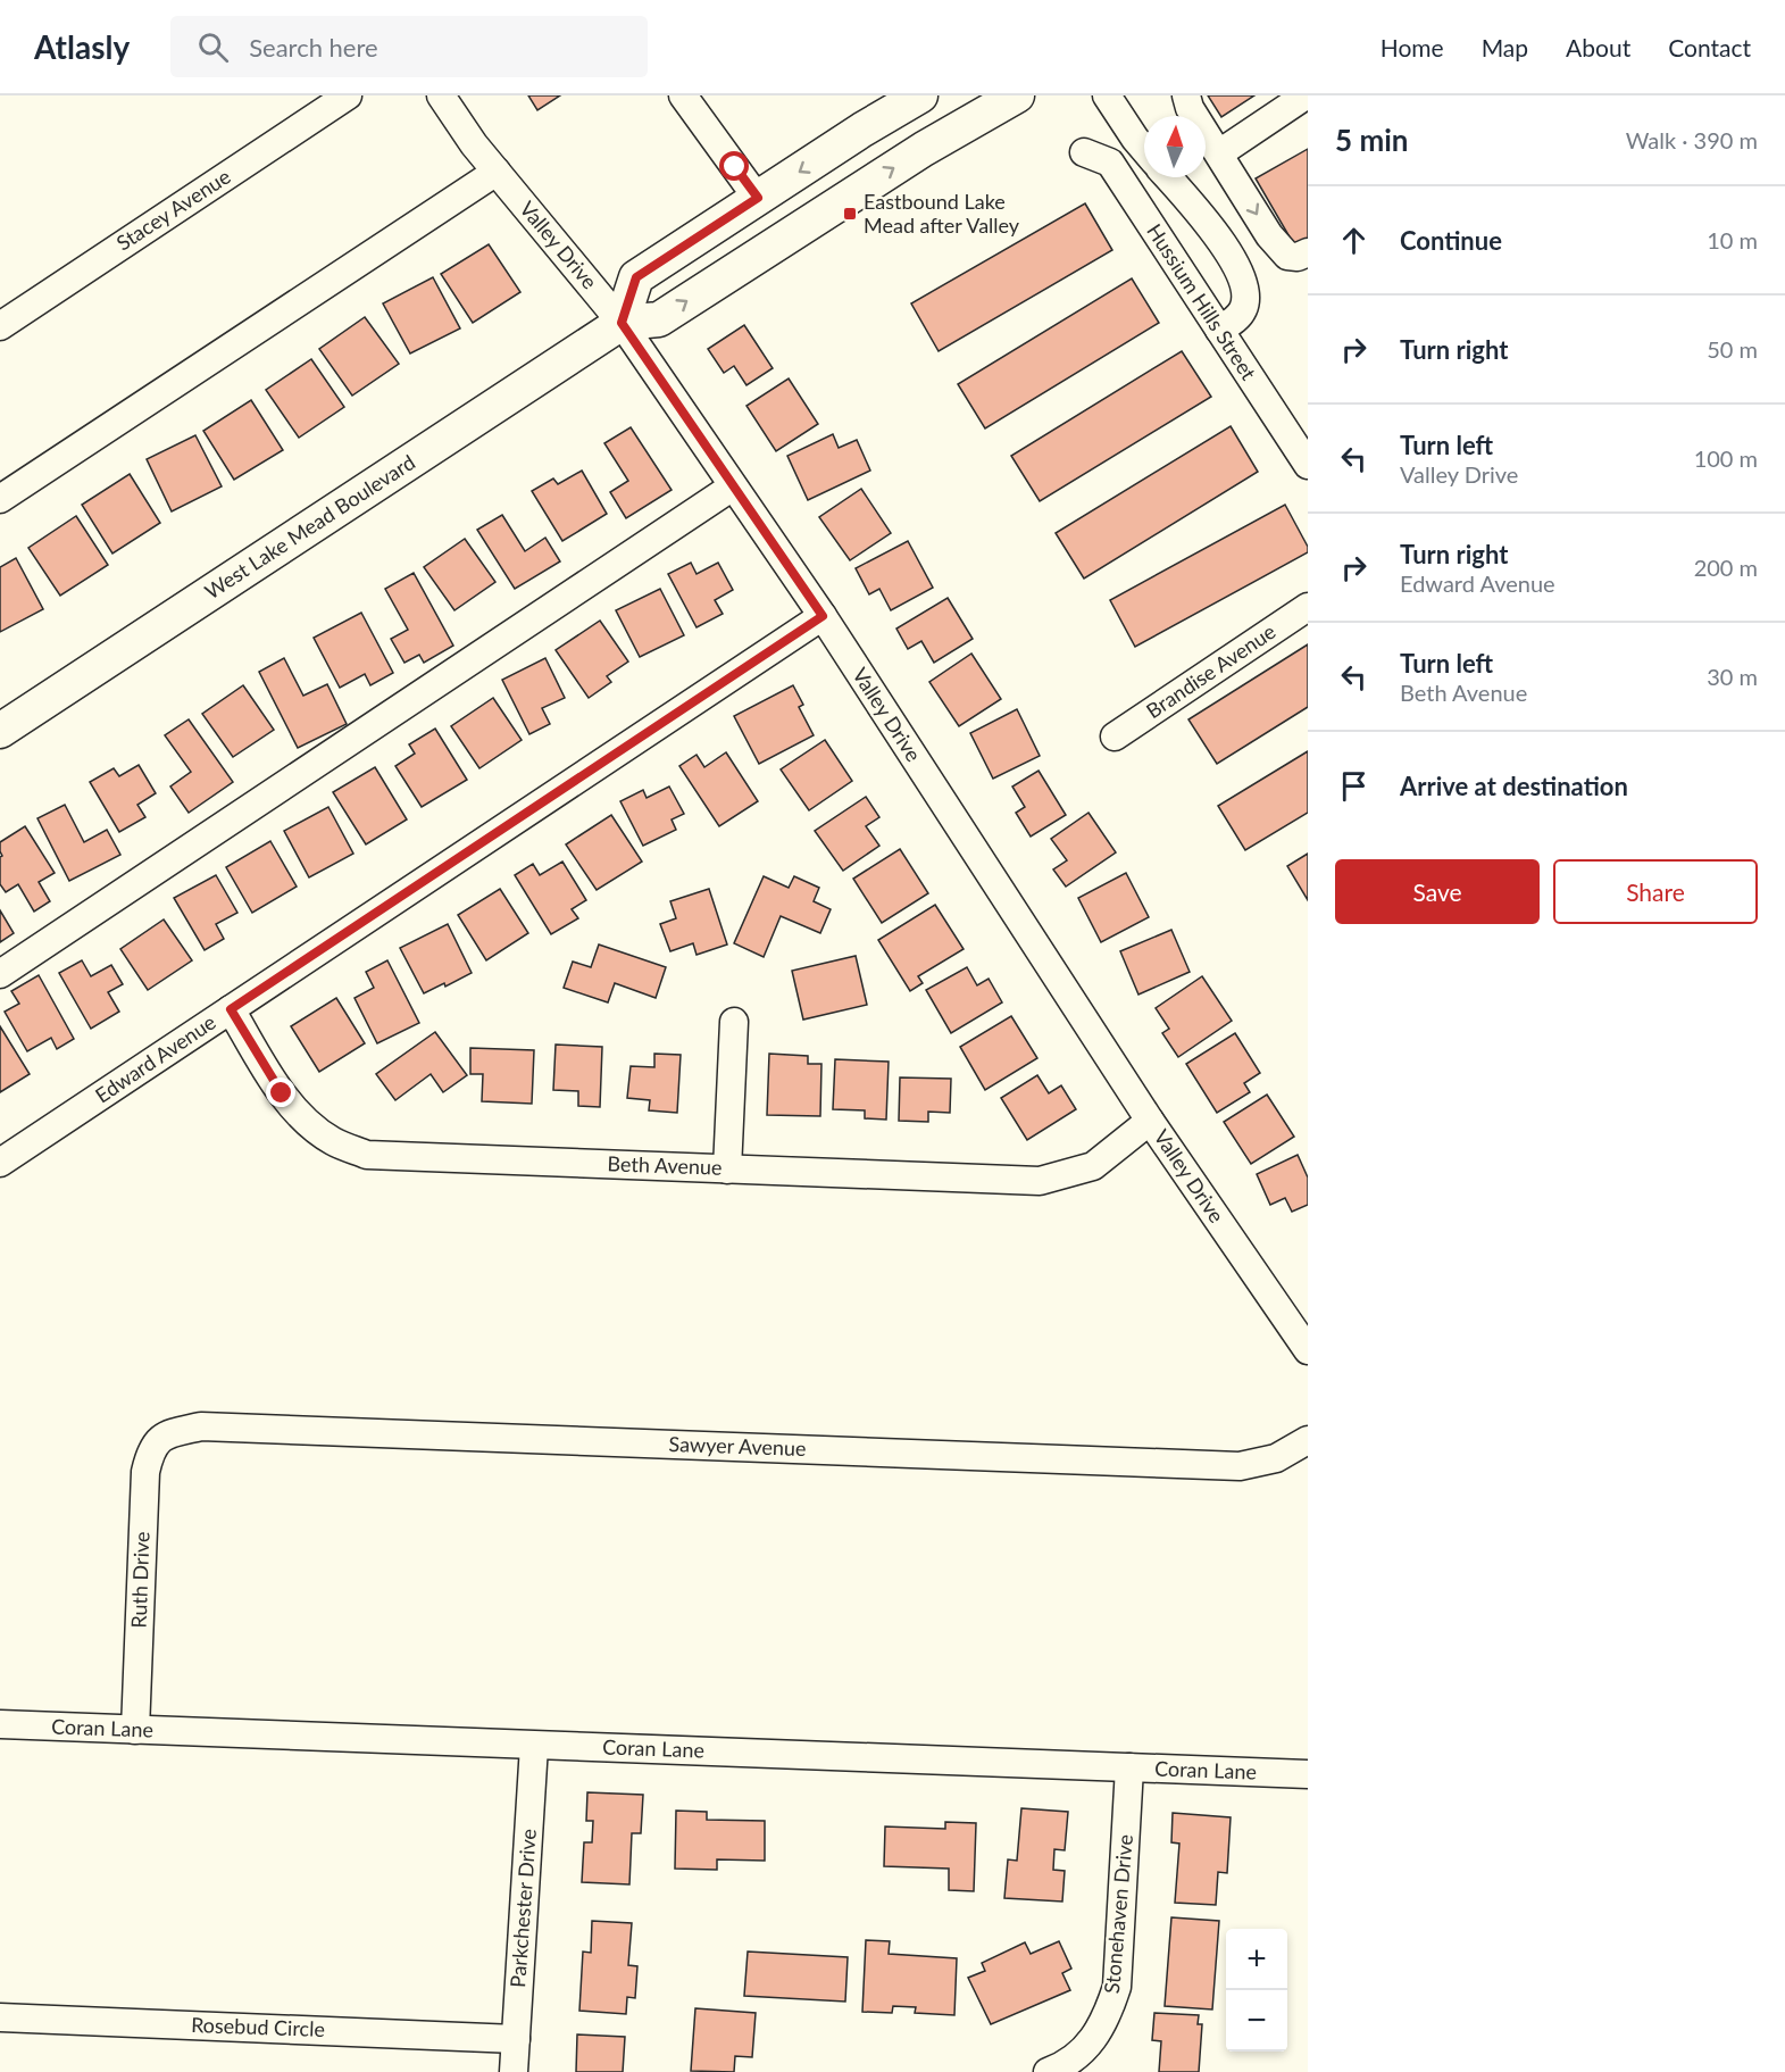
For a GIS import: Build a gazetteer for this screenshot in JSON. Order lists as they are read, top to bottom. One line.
{"streets":{"main road":["West Lake Mead Boulevard"],"street":["Stacey Avenue","Valley Drive","Hussium Hills Street","Brandise Avenue","Edward Avenue","Beth Avenue","Sawyer Avenue","Ruth Drive","Coran Lane","Parkchester Drive","Stonehaven Drive","Rosebud Circle"]},"crossings":[["Valley Drive","West Lake Mead Boulevard"],["Valley Drive","Edward Avenue"],["Valley Drive","Beth Avenue"],["Edward Avenue","Beth Avenue"],["Sawyer Avenue","Ruth Drive"],["Ruth Drive","Coran Lane"],["Coran Lane","Parkchester Drive"],["Coran Lane","Stonehaven Drive"],["Parkchester Drive","Rosebud Circle"]],"places":{"transit":["Eastbound Lake Mead after Valley"]},"north":"top","page":{"header":"Atlasly","search":"Search here","nav":["Home","Map","About","Contact"],"heading":["5 min","Walk · 390 m"],"list":[["Continue","10 m"],["Turn right","50 m"],["Turn left","Valley Drive","100 m"],["Turn right","Edward Avenue","200 m"],["Turn left","Beth Avenue","30 m"],"Arrive at destination"],"buttons":["Save","Share"],"map_buttons":["+","−"]}}
